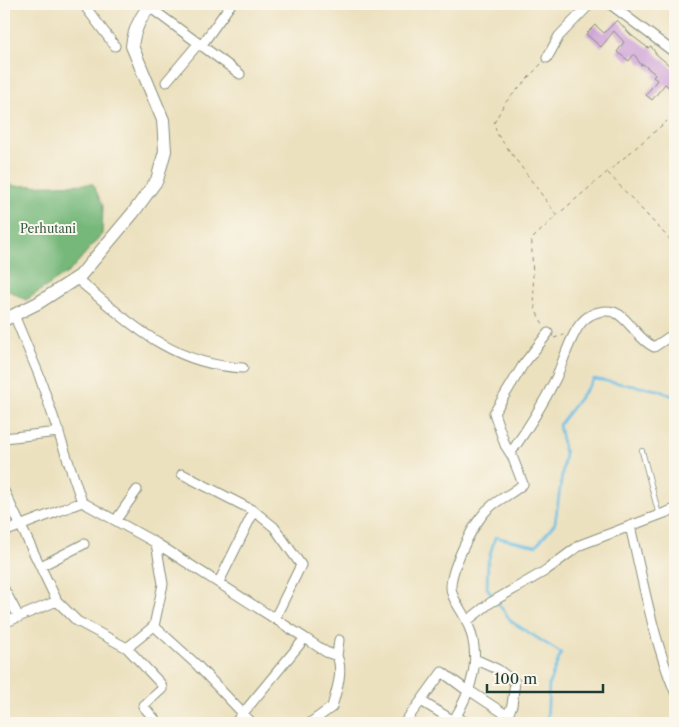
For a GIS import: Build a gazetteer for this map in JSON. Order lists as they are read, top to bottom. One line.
{"parks":["Perhutani"],"scale_bar":"100 m"}
